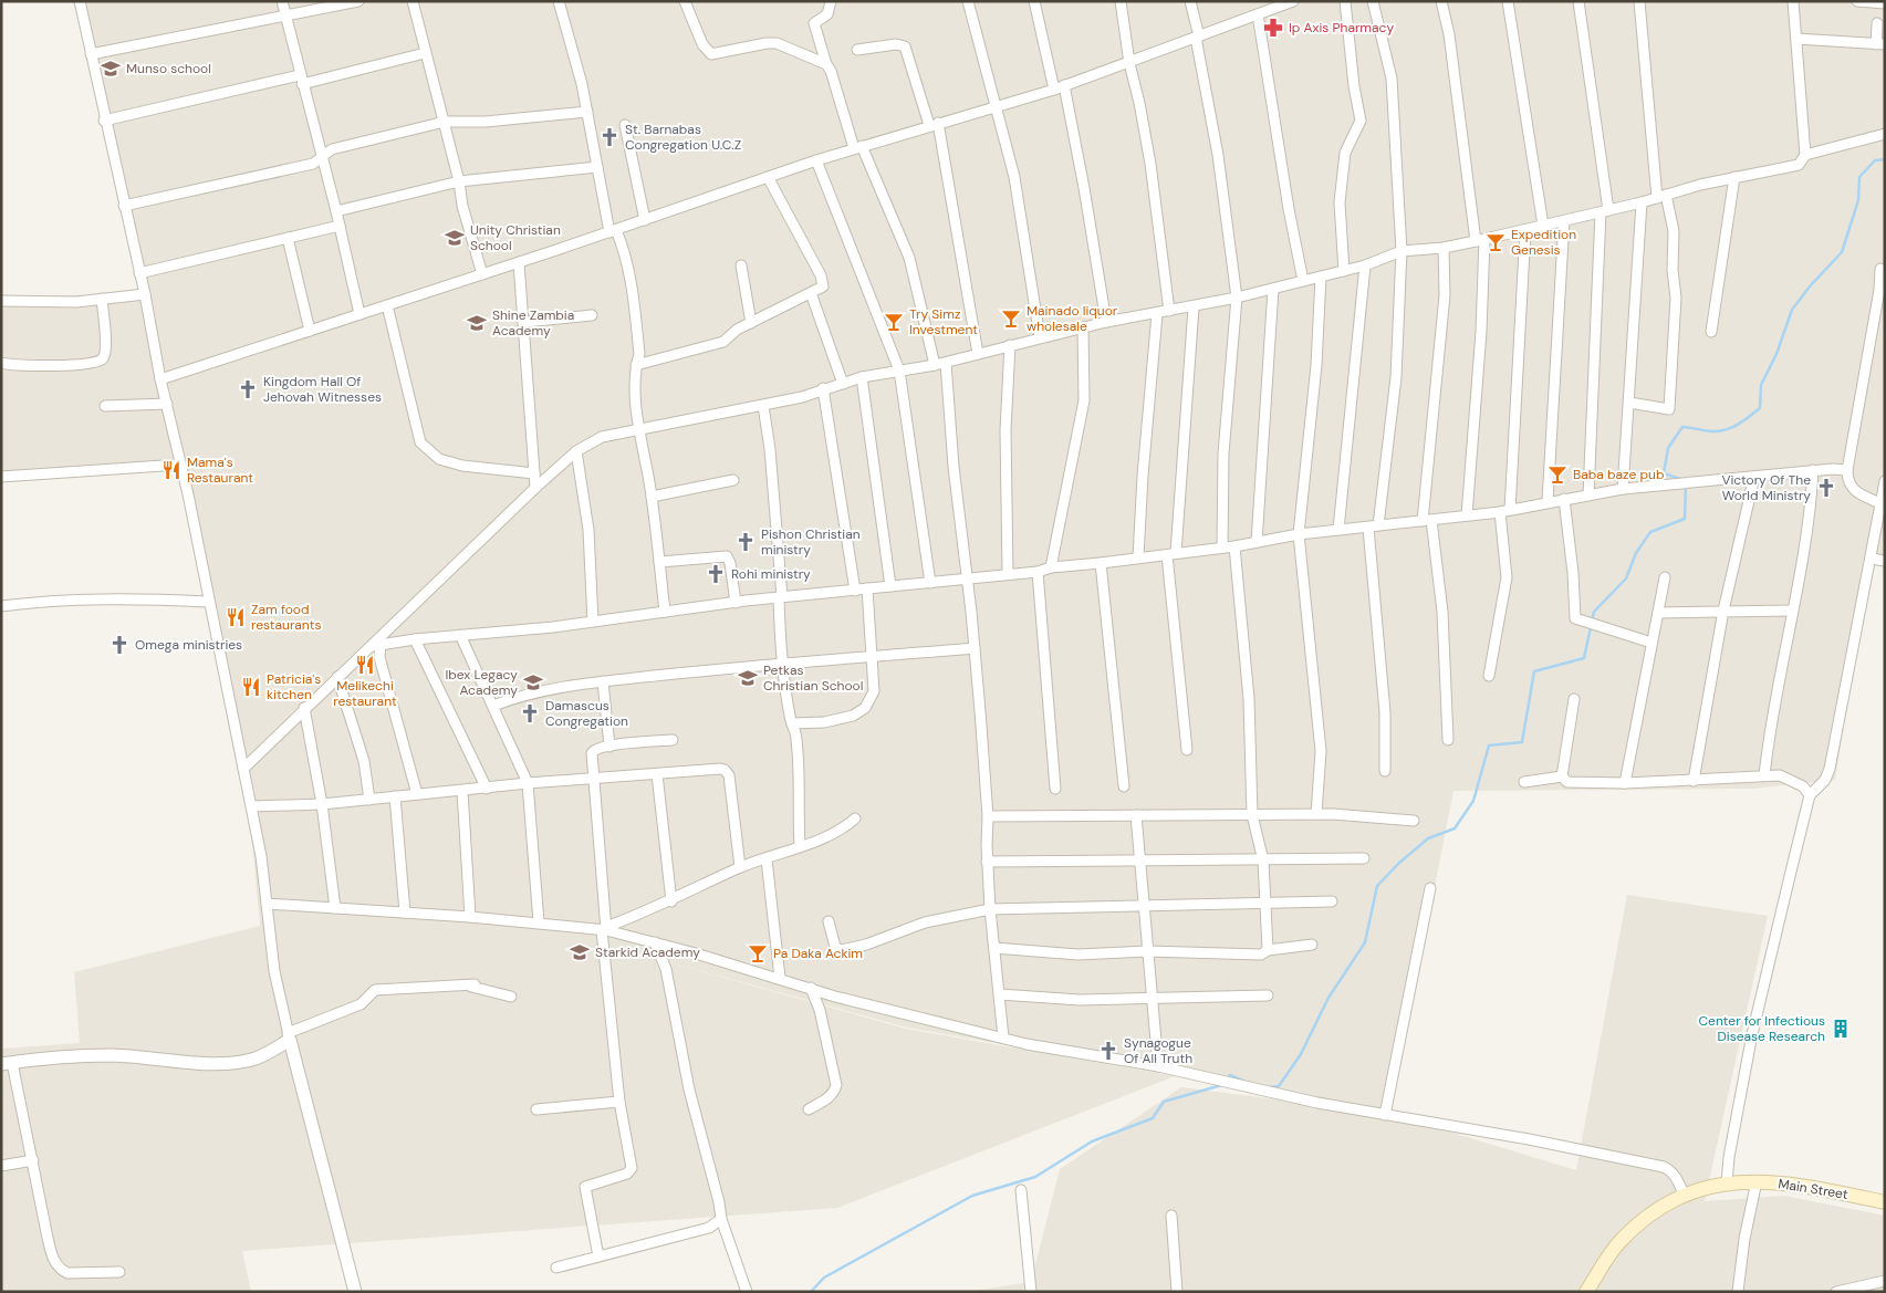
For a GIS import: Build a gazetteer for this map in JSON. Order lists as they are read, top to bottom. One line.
{"streets":{"main road":["Main Street"]},"places":{"pharmacy":["Ip Axis Pharmacy"],"school or university":["Munso school","Unity Christian School","Shine Zambia Academy","Petkas Christian School","Ibex Legacy Academy","Starkid Academy"],"church":["St. Barnabas Congregation U.C.Z","Kingdom Hall Of Jehovah Witnesses","Victory Of The World Ministry","Pishon Christian ministry","Rohi ministry","Omega ministries","Damascus Congregation","Synagogue Of All Truth"],"bar":["Expedition Genesis","Mainado liquor wholesale","Try Simz Investment","Baba baze pub","Pa Daka Ackim"],"restaurant":["Mama's Restaurant","Zam food restaurants","Melikechi restaurant","Patricia's kitchen"],"building":["Center for Infectious Disease Research"]}}
